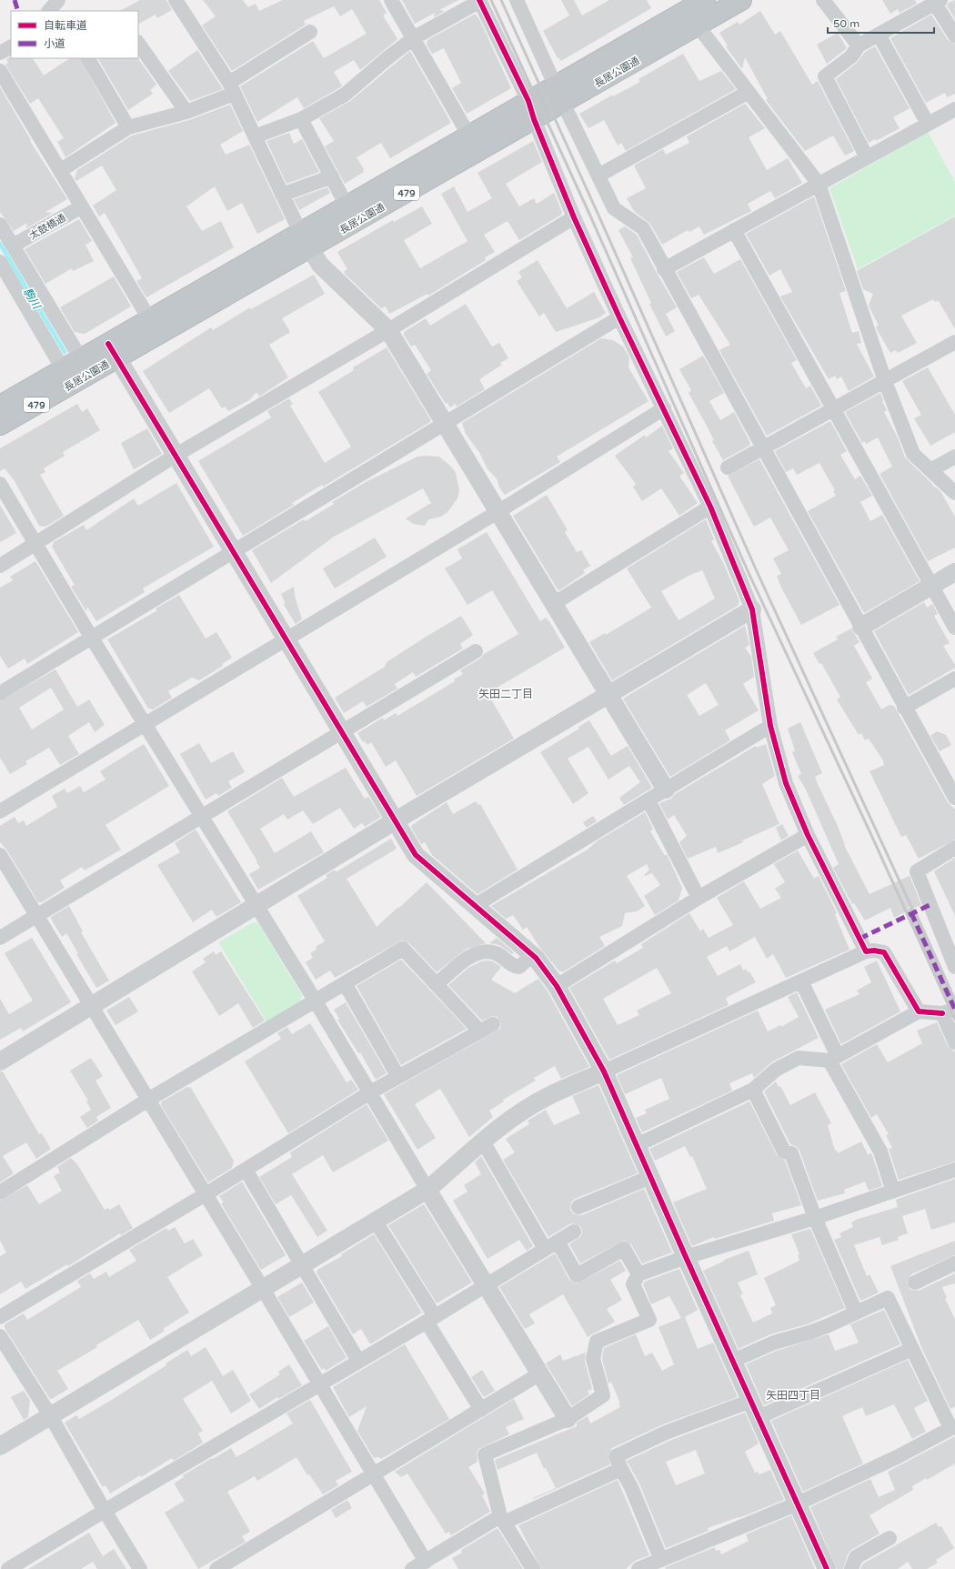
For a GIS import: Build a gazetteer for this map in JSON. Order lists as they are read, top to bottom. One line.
{"streets":{"highway":["長居公園通","479"],"street":["太鼓橋通"]},"districts":["矢田二丁目","矢田四丁目"],"water":["駒川"],"legend":["自転車道","小道"],"scale_bar":"50 m"}
